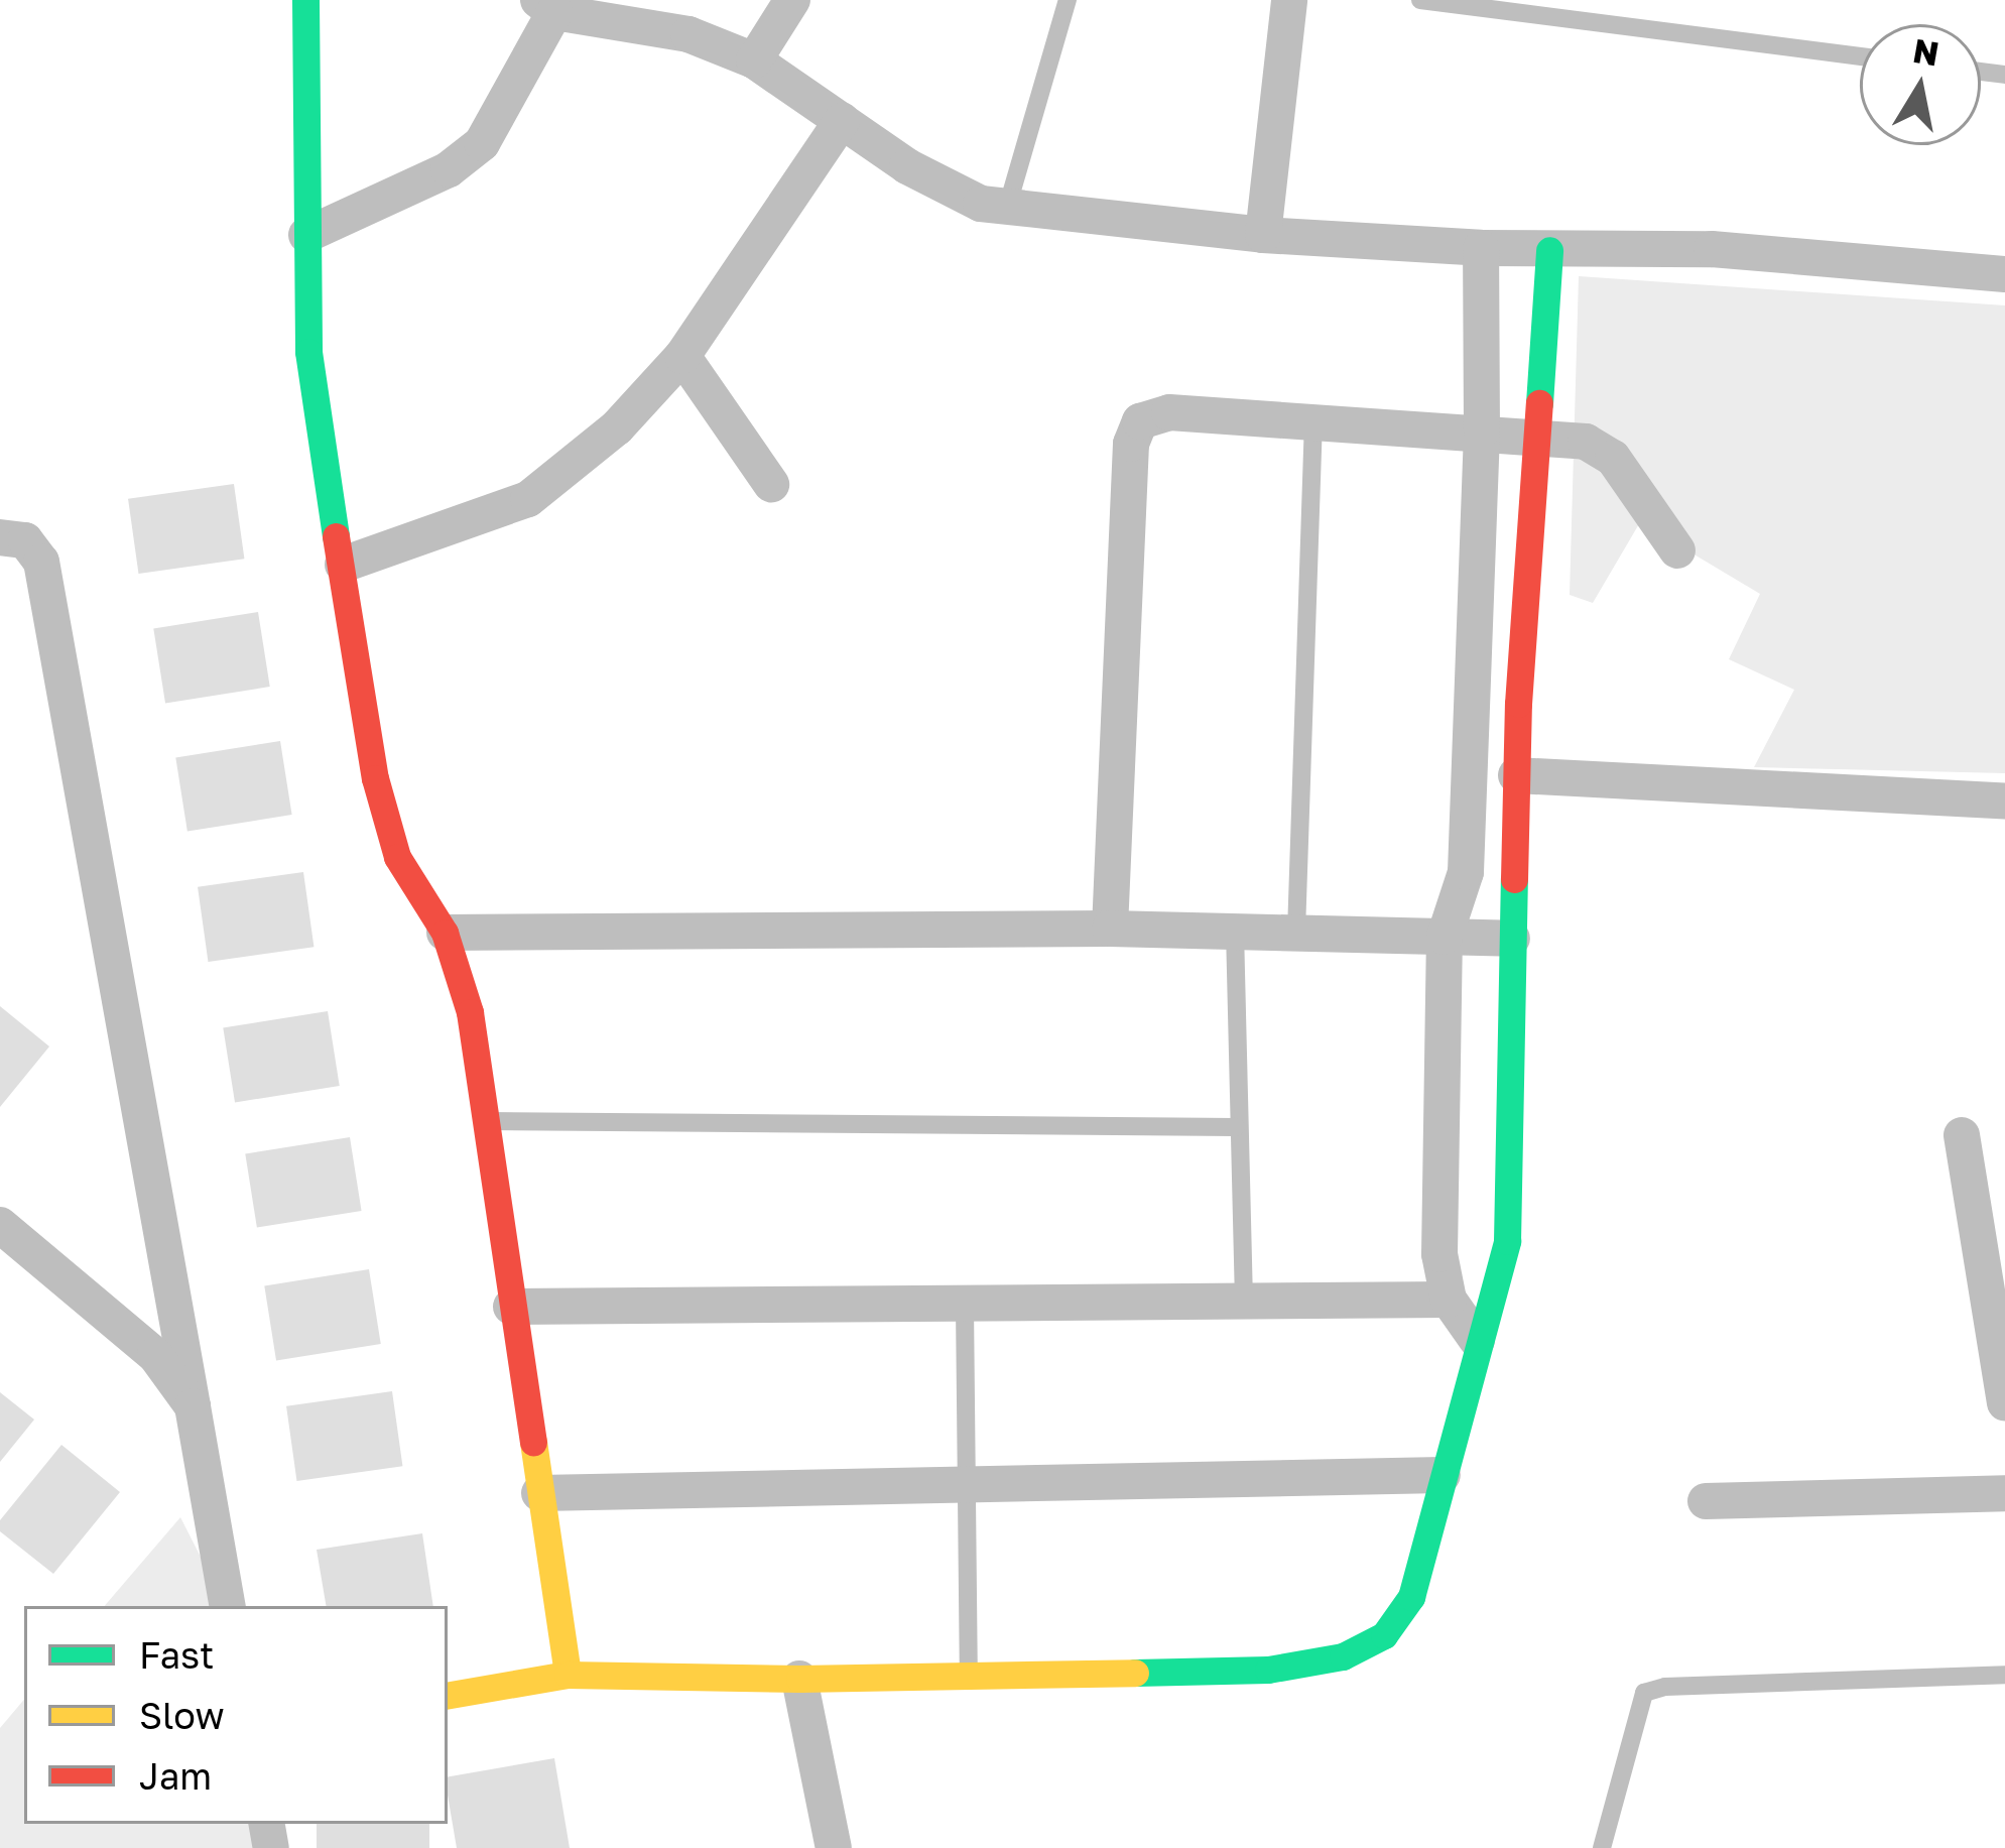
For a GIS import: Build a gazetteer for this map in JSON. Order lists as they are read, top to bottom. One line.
{"legend":["Fast","Slow","Jam"],"north":"top"}
